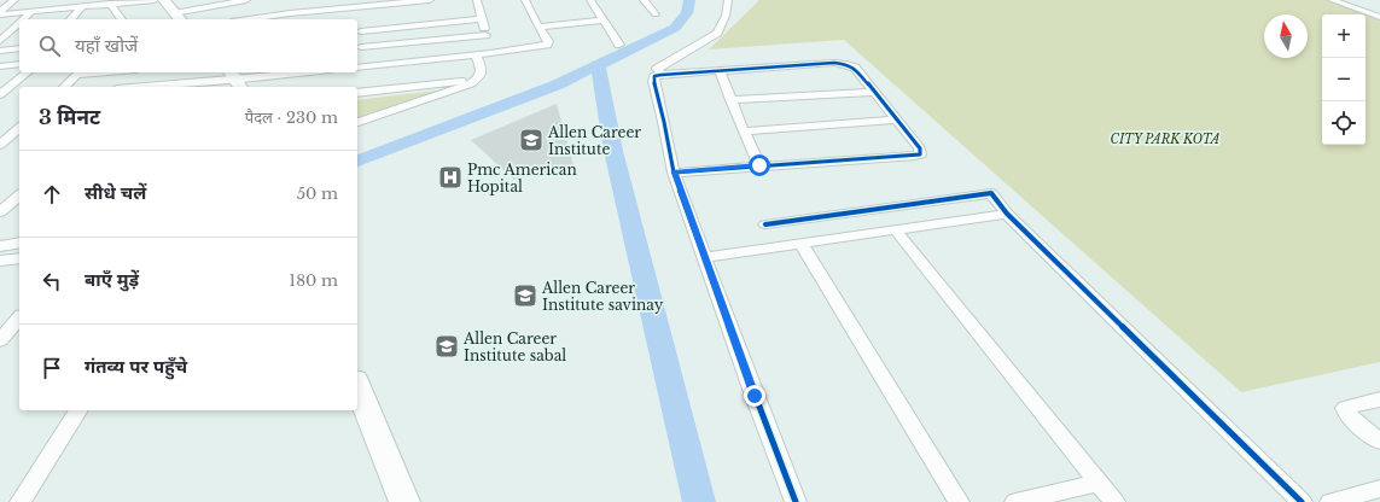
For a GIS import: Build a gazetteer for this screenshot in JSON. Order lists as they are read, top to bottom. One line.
{"parks":["CITY PARK KOTA"],"places":{"school or university":["Allen Career Institute","Allen Career Institute savinay","Allen Career Institute sabal"],"hospital":["Pmc American Hopital"]},"north":"top","page":{"map_buttons":["+","−"],"search":"यहाँ खोजें","heading":["3 मिनट","पैदल · 230 m"],"list":[["सीधे चलें","50 m"],["बाएँ मुड़ें","180 m"],"गंतव्य पर पहुँचे"]}}
